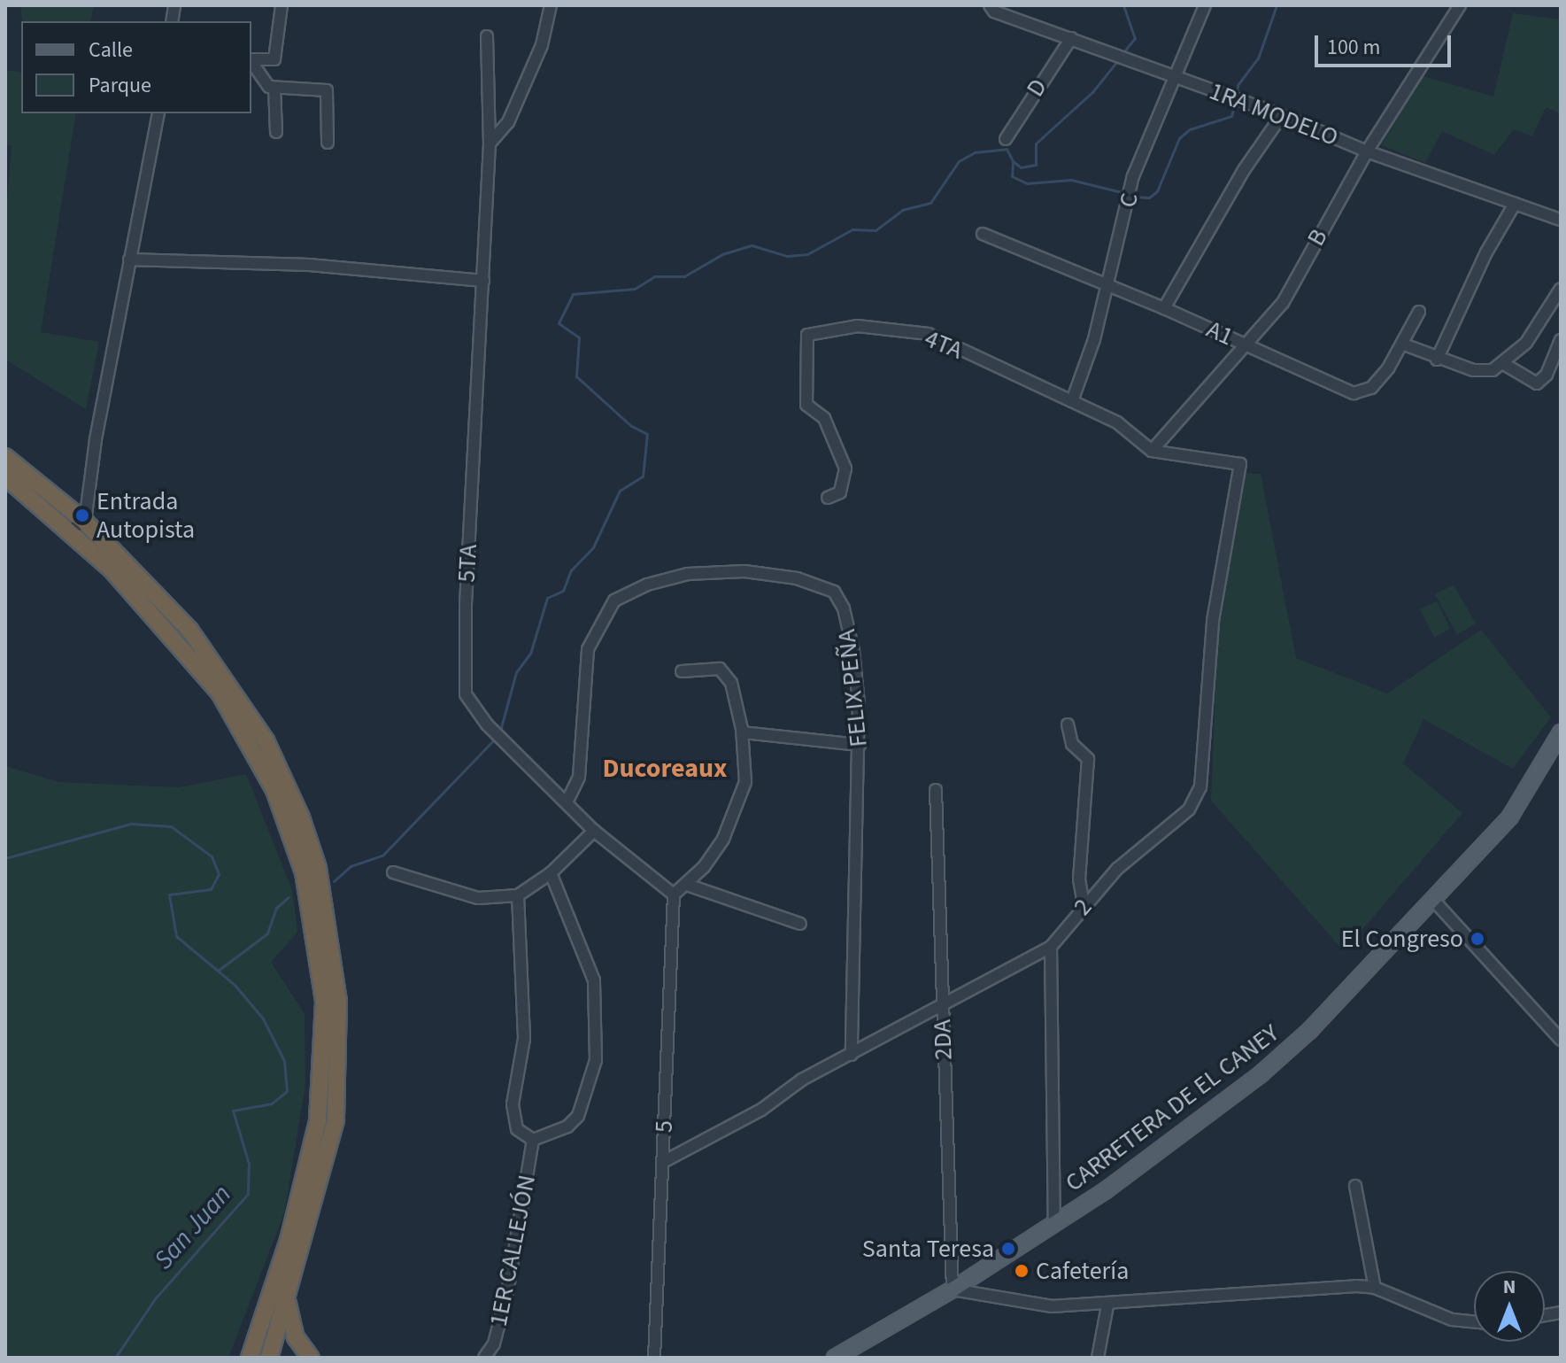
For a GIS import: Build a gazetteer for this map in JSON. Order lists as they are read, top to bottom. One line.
{"streets":{"main road":["CARRETERA DE EL CANEY"],"street":["D","1RA MODELO","C","B","A1","4TA","5TA","FELIX PEÑA","2","2DA","5","1ER CALLEJÓN"]},"crossings":[["D","1RA MODELO"],["1RA MODELO","C"],["1RA MODELO","B"],["C","A1"],["C","4TA"],["B","A1"],["B","4TA"],["B","2"],["4TA","2"],["5TA","FELIX PEÑA"],["5TA","5"],["FELIX PEÑA","2"],["2","2DA"],["2","5"],["2DA","CARRETERA DE EL CANEY"]],"districts":["Ducoreaux"],"water":["San Juan"],"places":["Entrada Autopista","El Congreso","Santa Teresa","Cafetería"],"legend":["Calle","Parque"],"scale_bar":"100 m","north":"top"}
